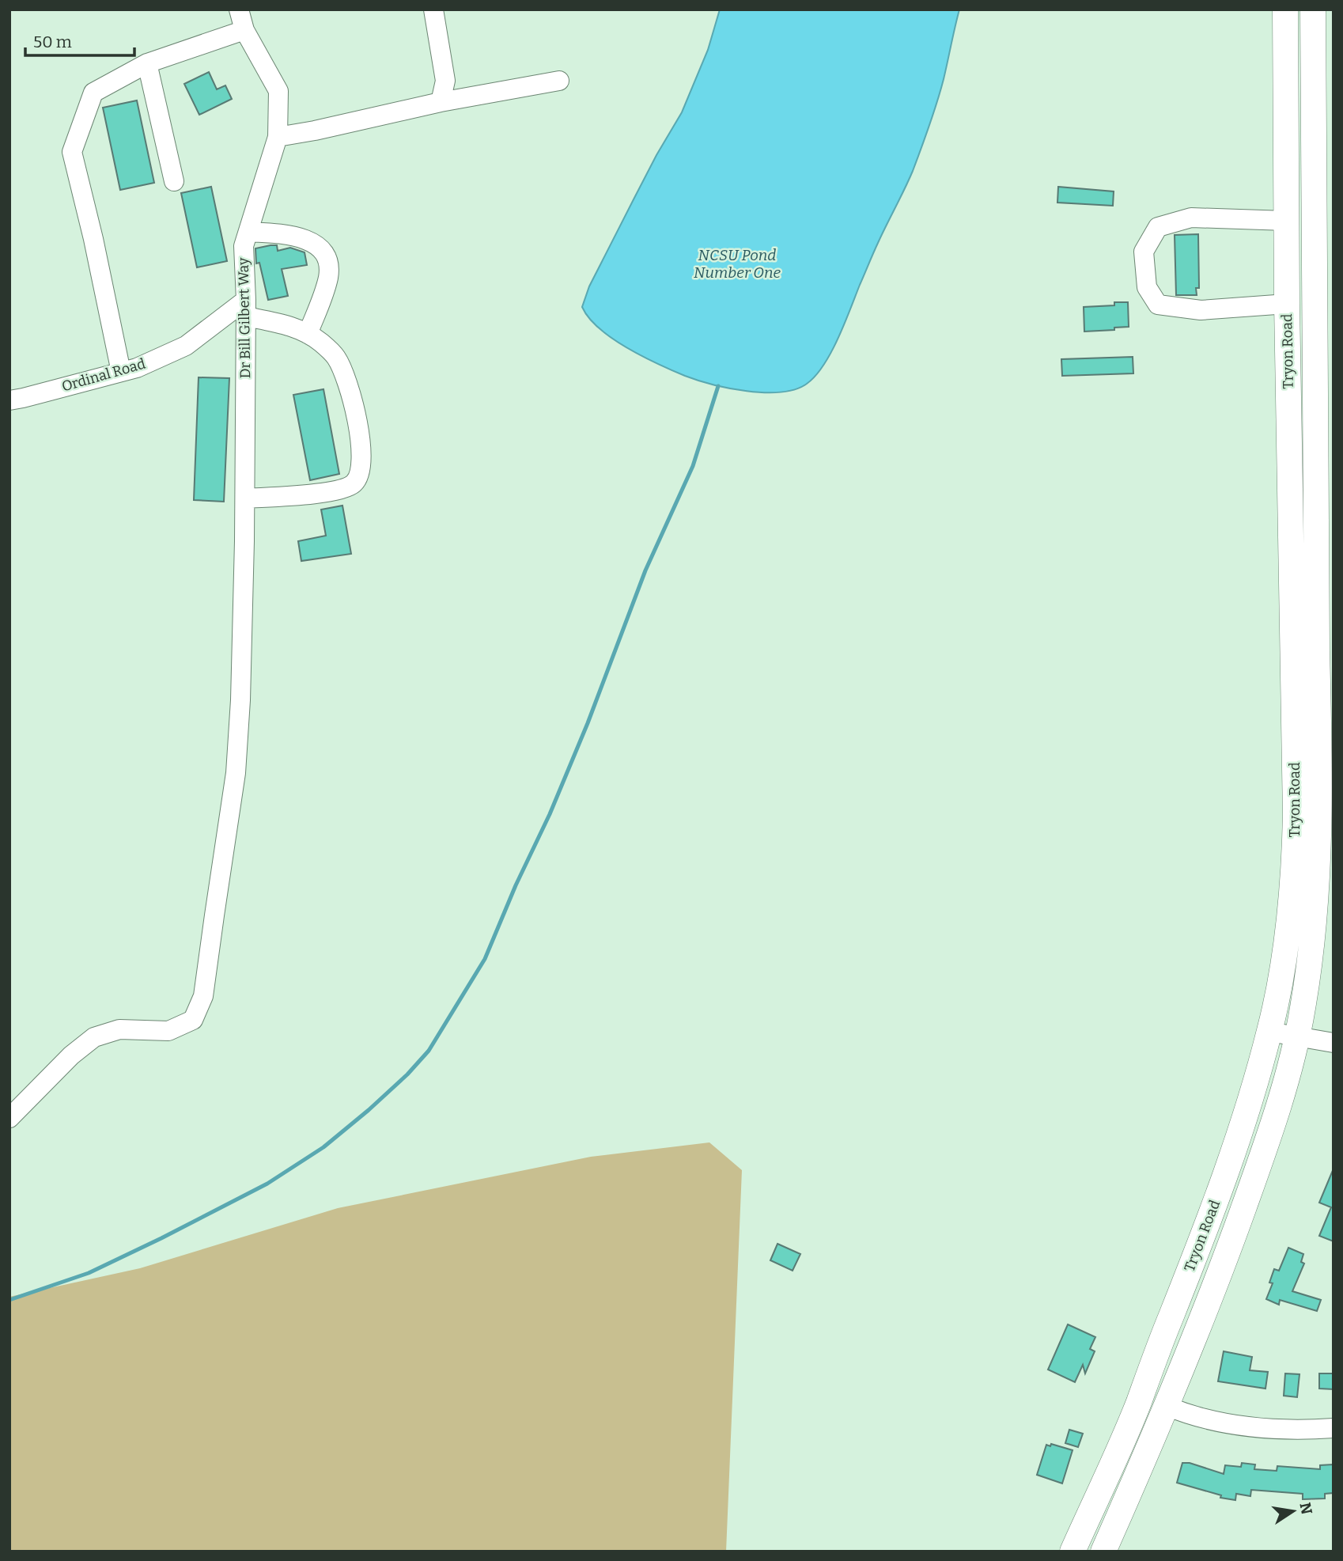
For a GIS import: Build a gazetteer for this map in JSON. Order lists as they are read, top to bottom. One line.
{"streets":{"main road":["Tryon Road"],"street":["Dr Bill Gilbert Way","Ordinal Road"]},"crossings":[["Dr Bill Gilbert Way","Ordinal Road"]],"water":["NCSU Pond Number One"],"scale_bar":"50 m","north":"right"}
